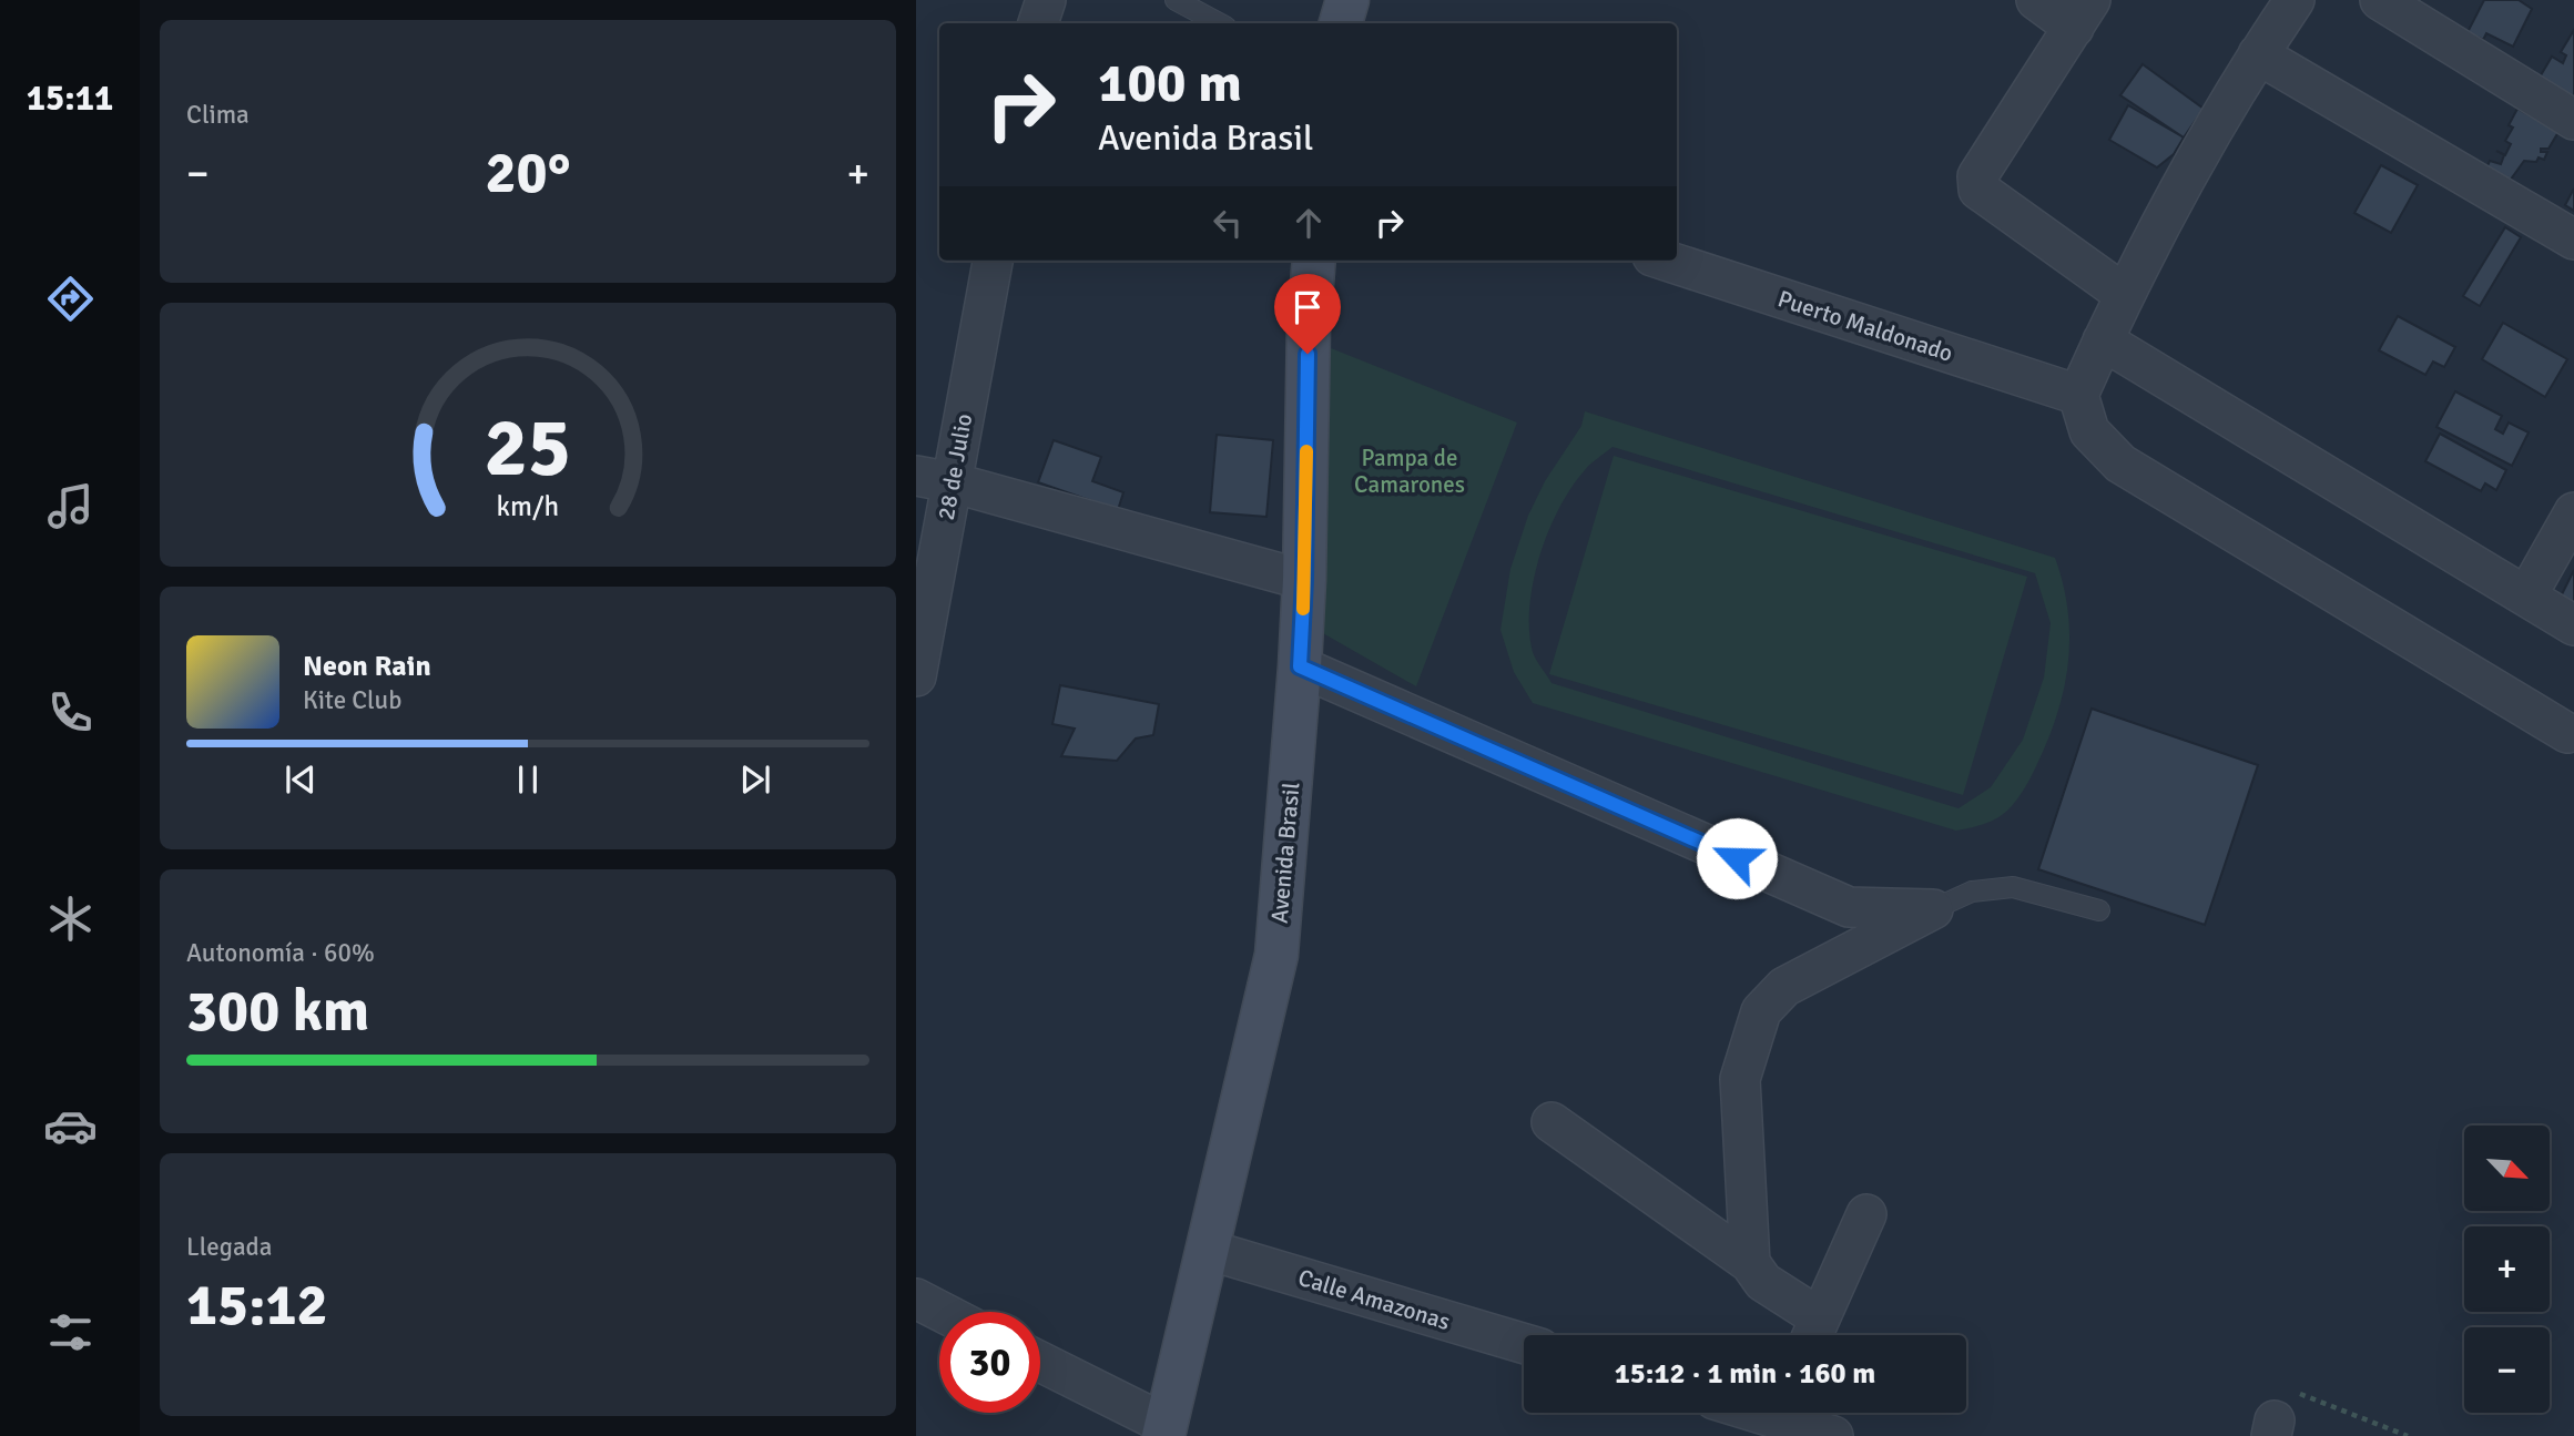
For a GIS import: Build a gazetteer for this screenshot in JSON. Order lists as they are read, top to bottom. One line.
{"streets":{"main road":["Avenida Brasil"],"street":["Puerto Maldonado","28 de Julio","Calle Amazonas"]},"crossings":[["Avenida Brasil","Calle Amazonas"]],"parks":["Pampa de Camarones"],"north":"bottom right","page":{"tabs":"15:11","tile":["Clima",["Autonomía · 60%","300 km"],["Llegada","15:12"]],"turn":["100 m","Avenida Brasil"],"heat":["−","20°","+"],"song":["Neon Rain","Kite Club"],"map_buttons":["+","−"],"limit":"30","trip":"15:12 · 1 min · 160 m","gauge":["25","km/h"]}}
